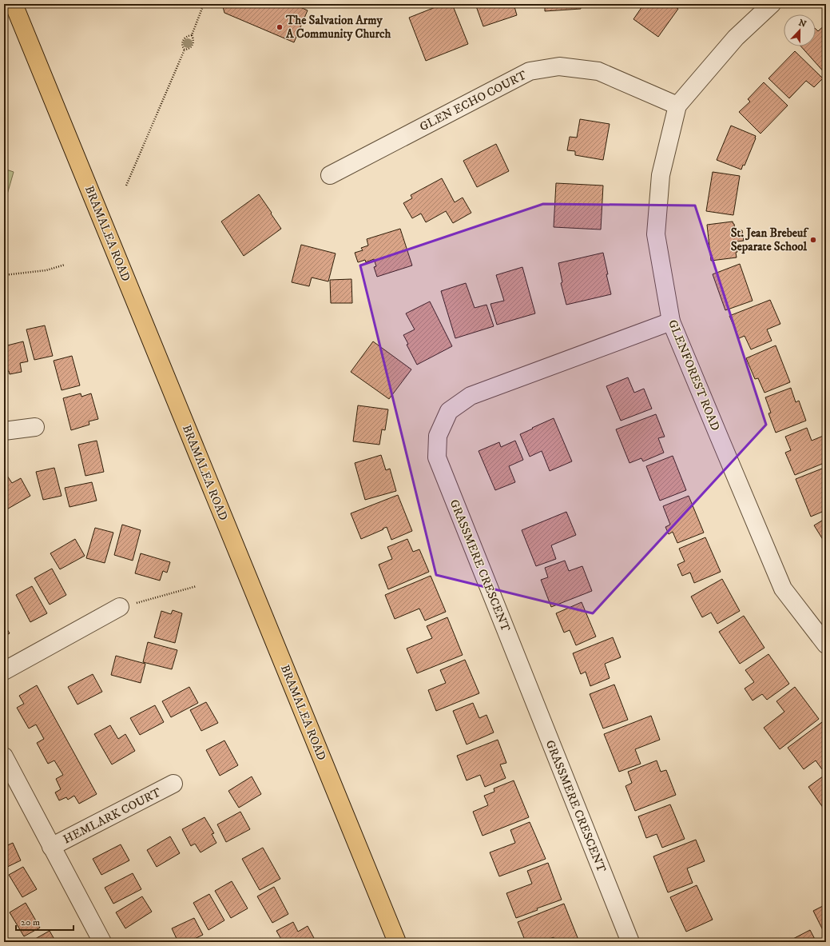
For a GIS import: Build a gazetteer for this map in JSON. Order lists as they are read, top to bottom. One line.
{"streets":{"main road":["BRAMALEA ROAD"],"street":["GLEN ECHO COURT","GLENFOREST ROAD","GRASSMERE CRESCENT","HEMLARK COURT"]},"crossings":[["GLEN ECHO COURT","GLENFOREST ROAD"],["GLENFOREST ROAD","GRASSMERE CRESCENT"]],"places":["The Salvation Army A Community Church","St. Jean Brebeuf Separate School"],"scale_bar":"20 m","north":"top"}
